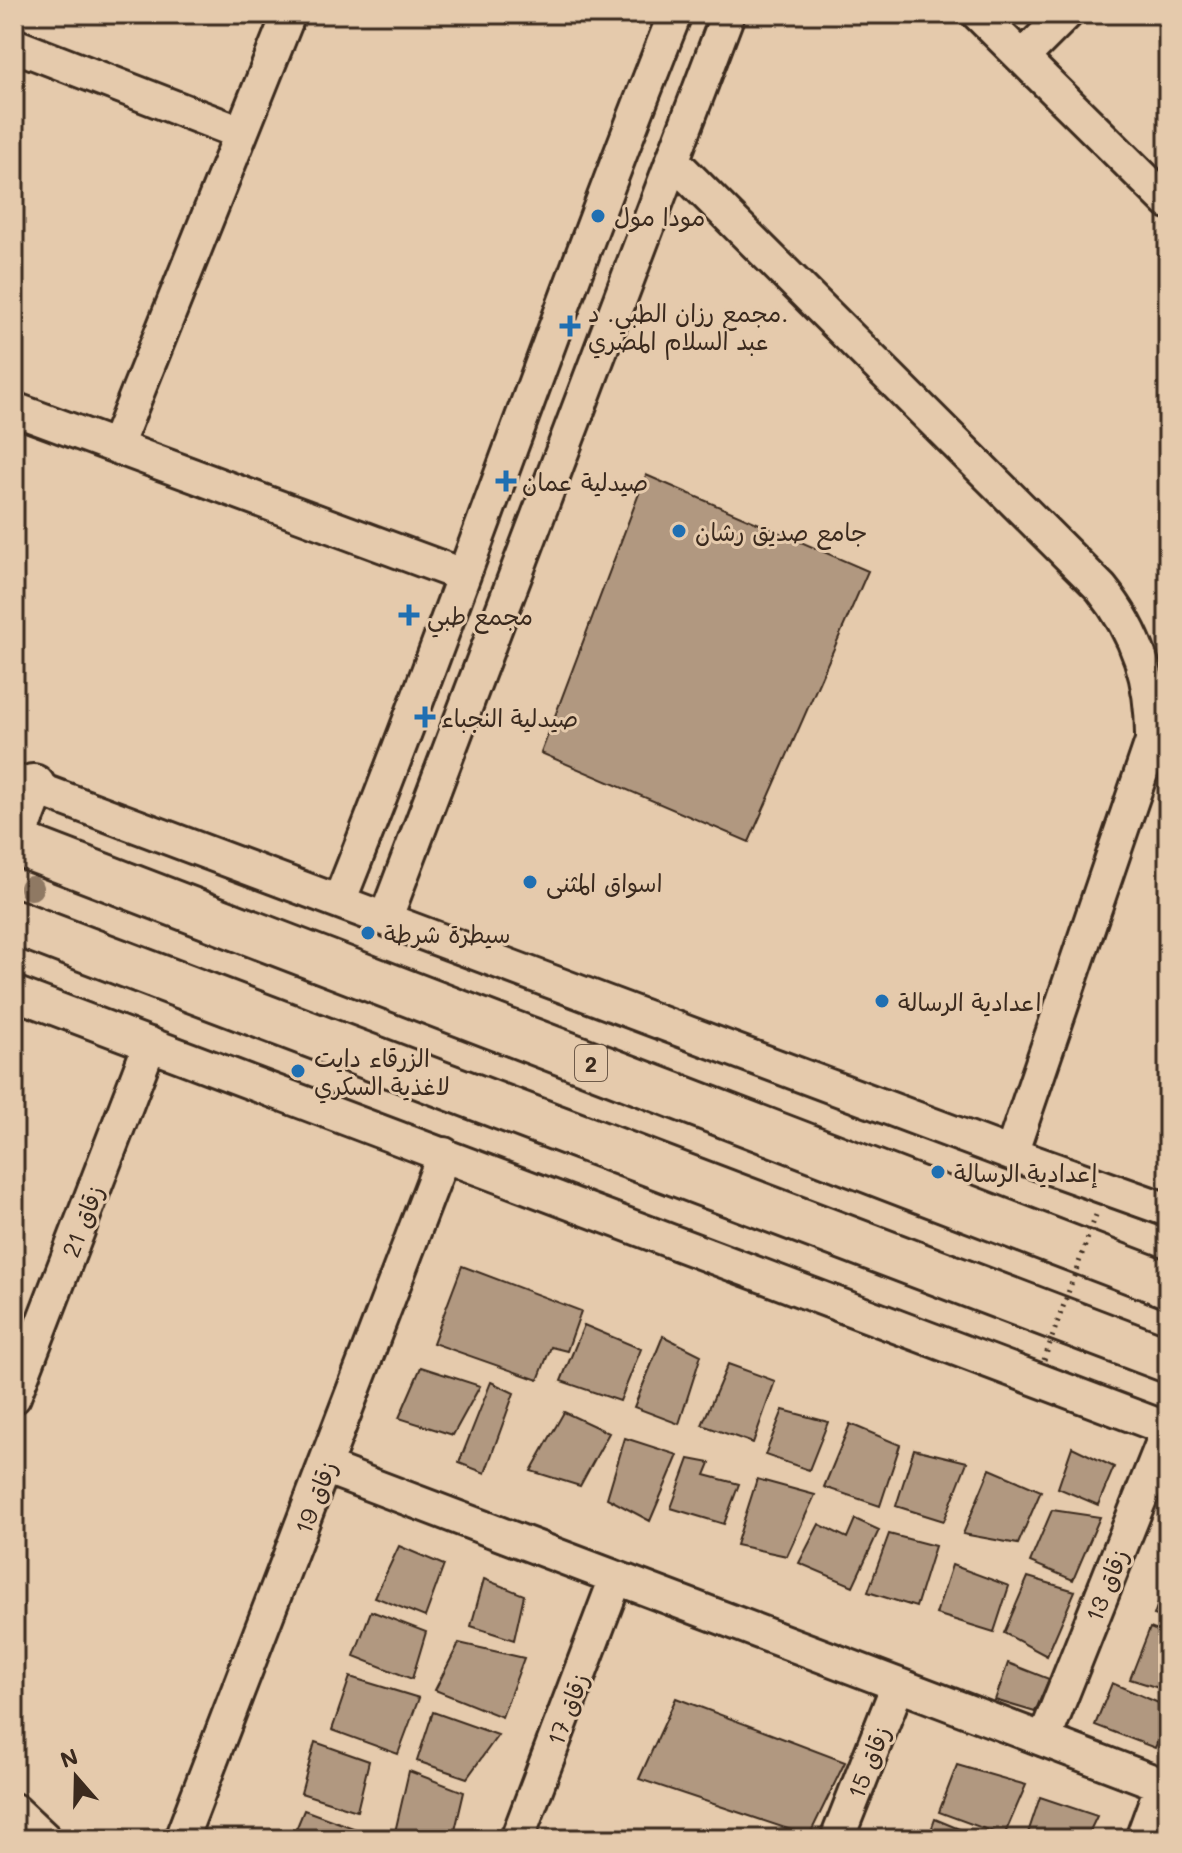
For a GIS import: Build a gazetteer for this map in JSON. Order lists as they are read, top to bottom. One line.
{"streets":{"highway":["2"],"street":["زقاق 21","زقاق 19","زقاق 13","زقاق 17","زقاق 15"]},"places":{"other":["مودا مول","جامع صديق رشان","اسواق المثنى","سيطرة شرطة","اعدادية الرسالة","الزرقاء دايت لاغذية السكري","إعدادية الرسالة"],"health":["مجمع رزان الطبي. د. عبد السلام المصري","صيدلية عمان","مجمع طبي","صيدلية النجباء"]},"north":"top"}
